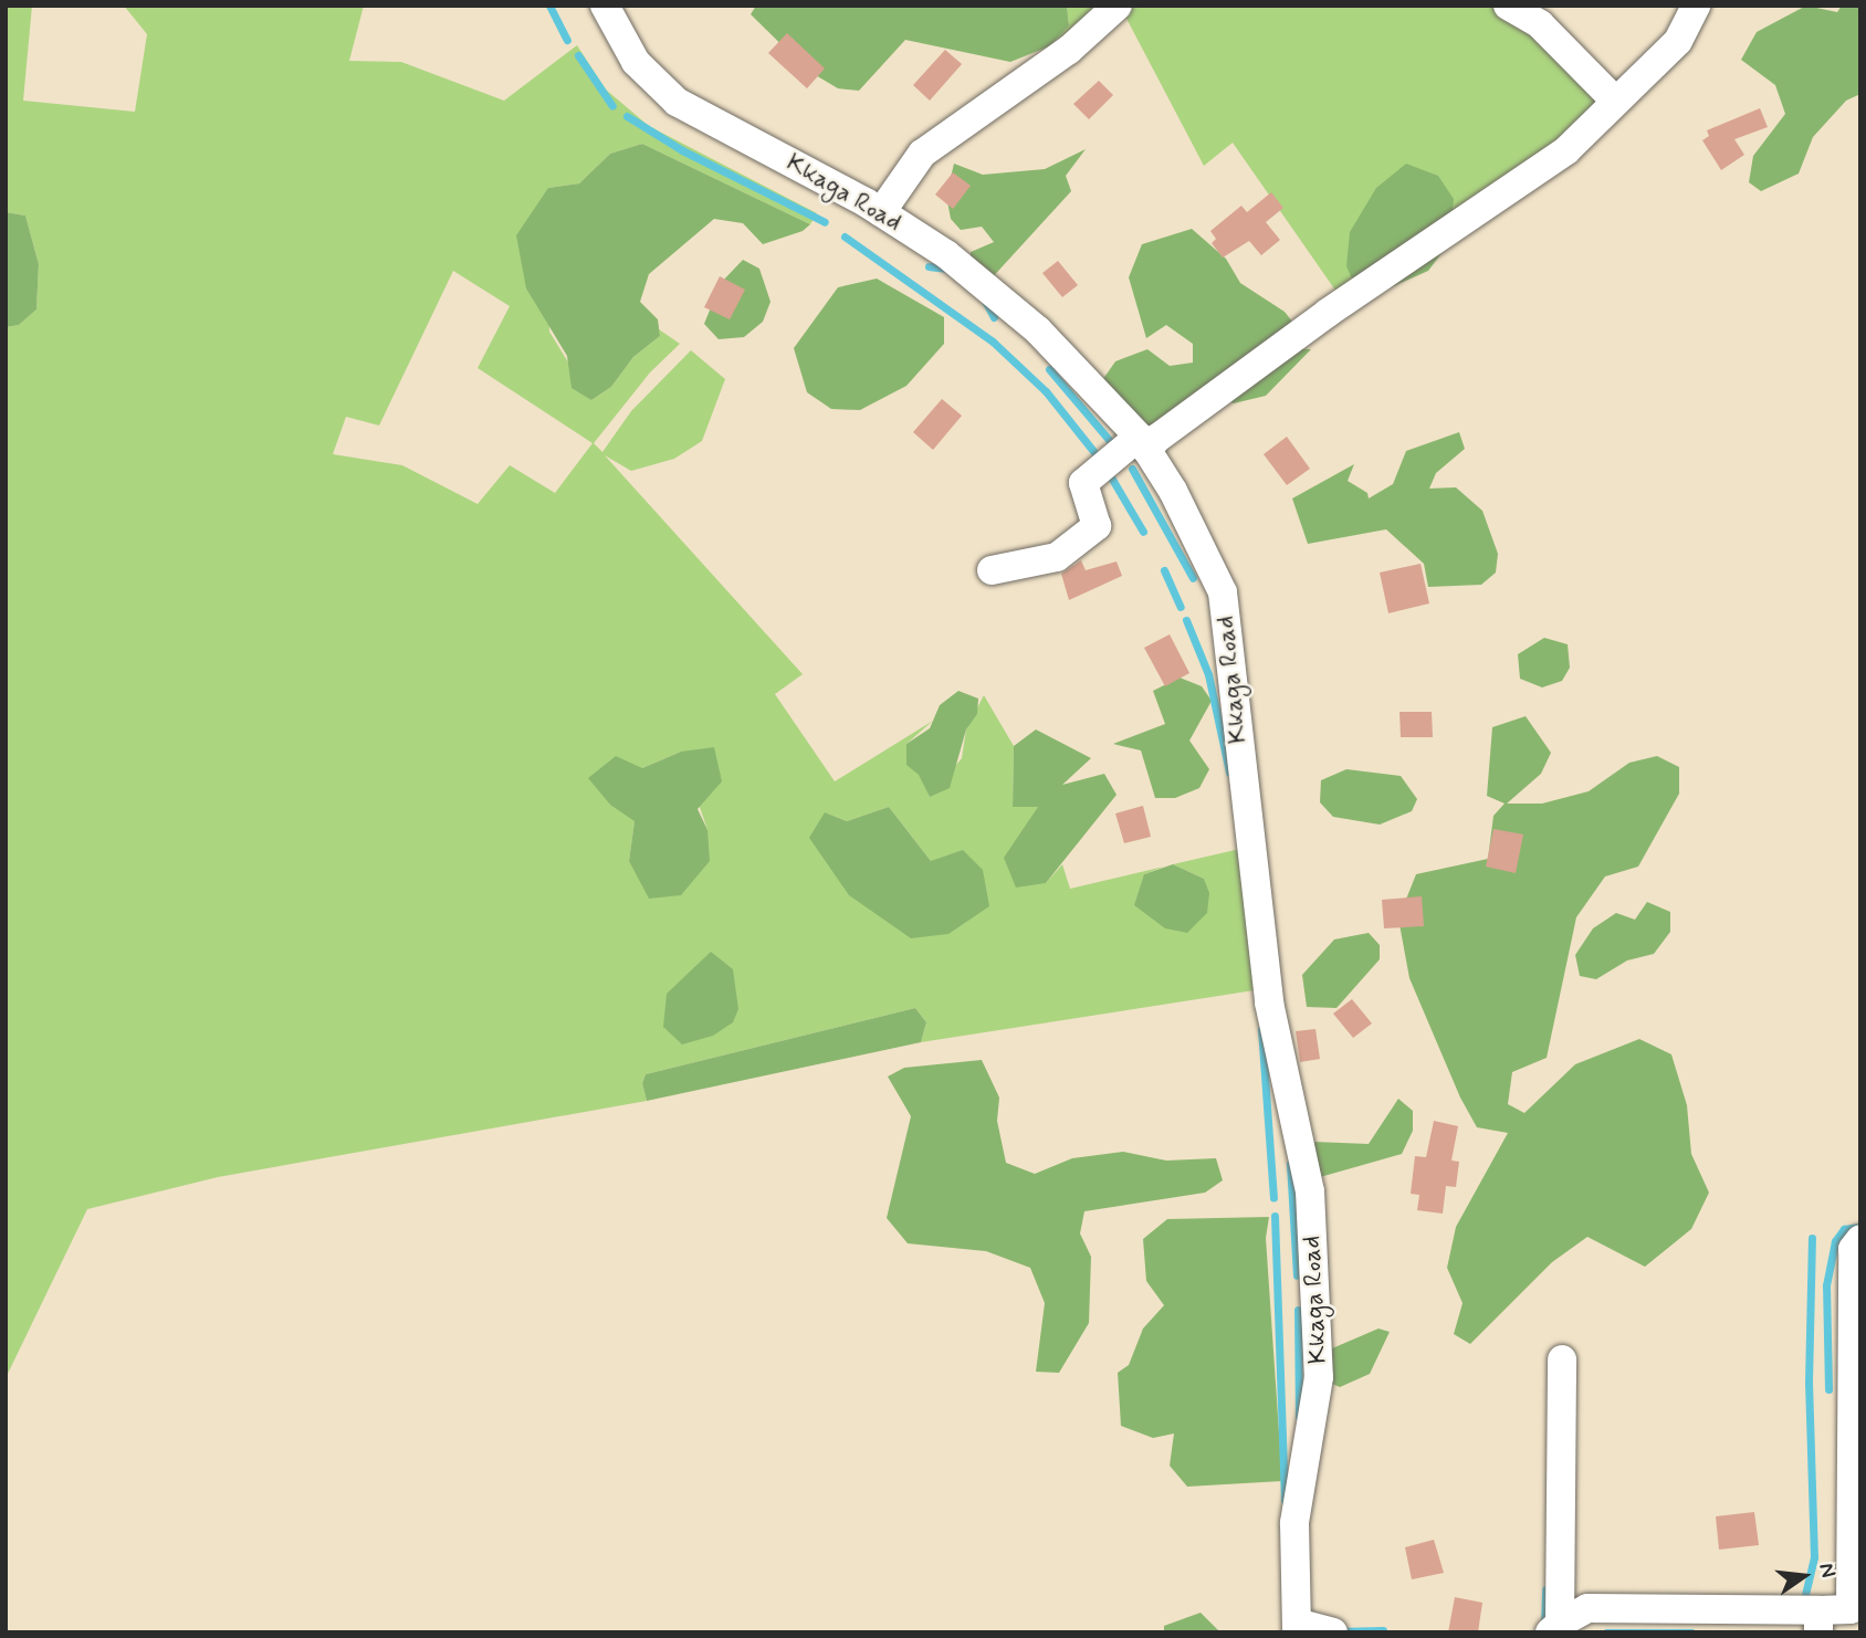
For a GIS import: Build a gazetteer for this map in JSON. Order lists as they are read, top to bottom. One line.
{"streets":{"street":["Kkaga Road"]},"north":"right"}
